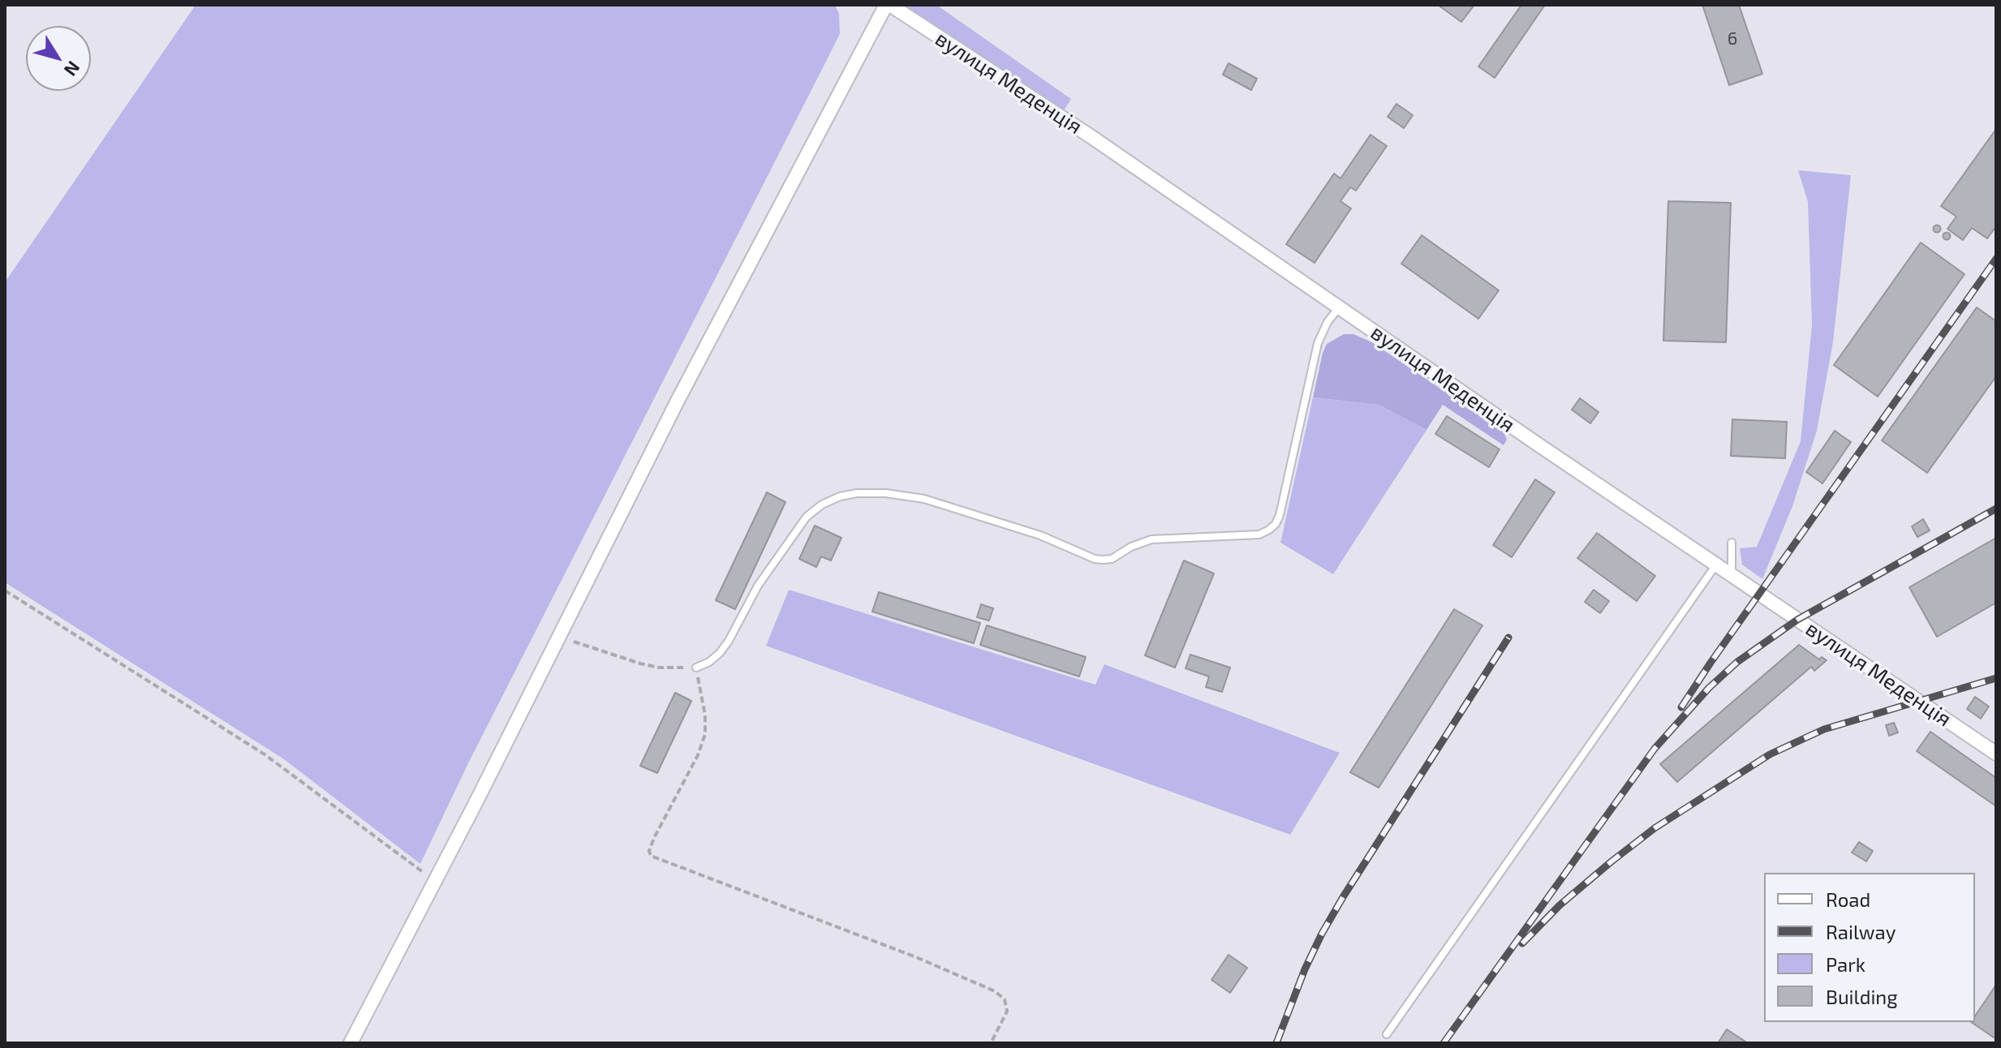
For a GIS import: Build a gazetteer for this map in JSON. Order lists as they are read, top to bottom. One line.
{"streets":{"street":["вулиця Меденція"]},"house_numbers":["6"],"legend":["Road","Railway","Park","Building"],"north":"bottom right"}
